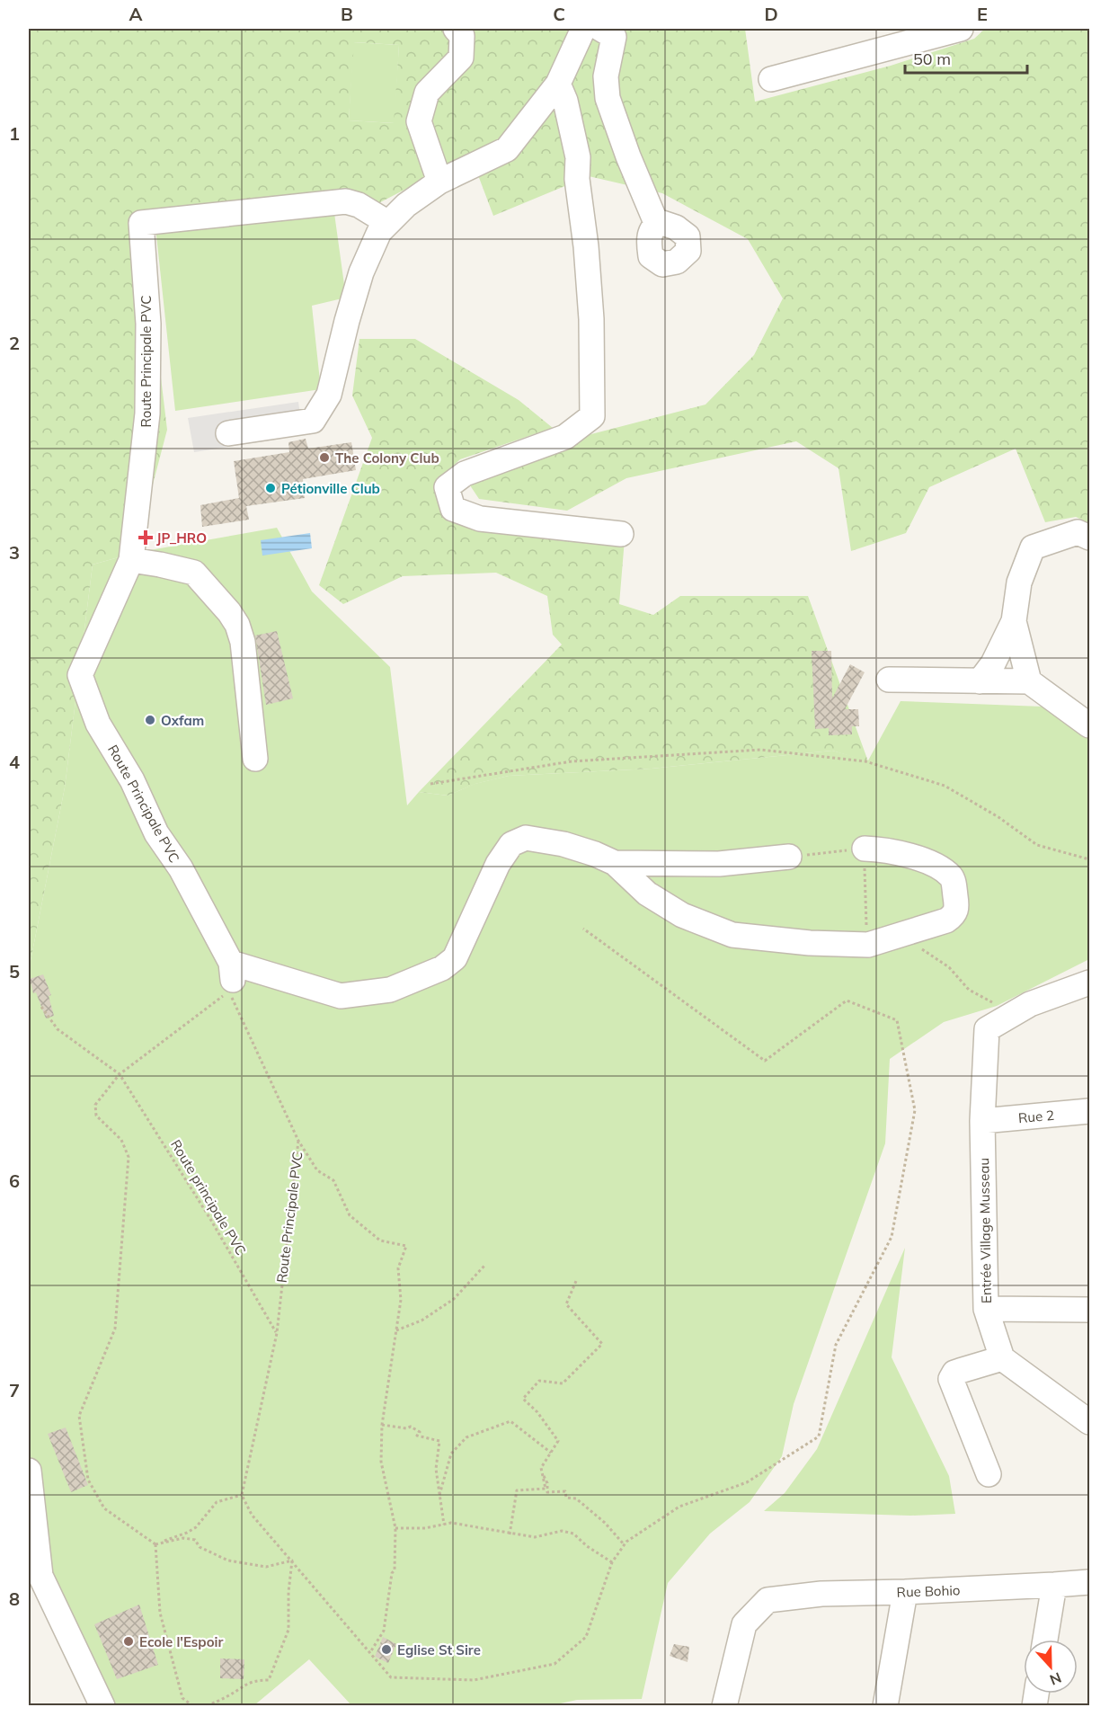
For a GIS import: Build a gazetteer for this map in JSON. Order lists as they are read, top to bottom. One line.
{"streets":{"street":["Route Principale PVC","Rue 2","Entrée Village Musseau","Rue Bohio"],"path":["Route principale PVC"]},"crossings":[["Route Principale PVC","Route principale PVC"],["Rue 2","Entrée Village Musseau"]],"places":{"other":["The Colony Club","Pétionville Club","Oxfam","Ecole l'Espoir","Eglise St Sire"],"health":["JP_HRO"]},"scale_bar":"50 m","north":"bottom","grid":{"columns":["A","B","C","D","E"],"rows":["1","2","3","4","5","6","7","8"]}}
